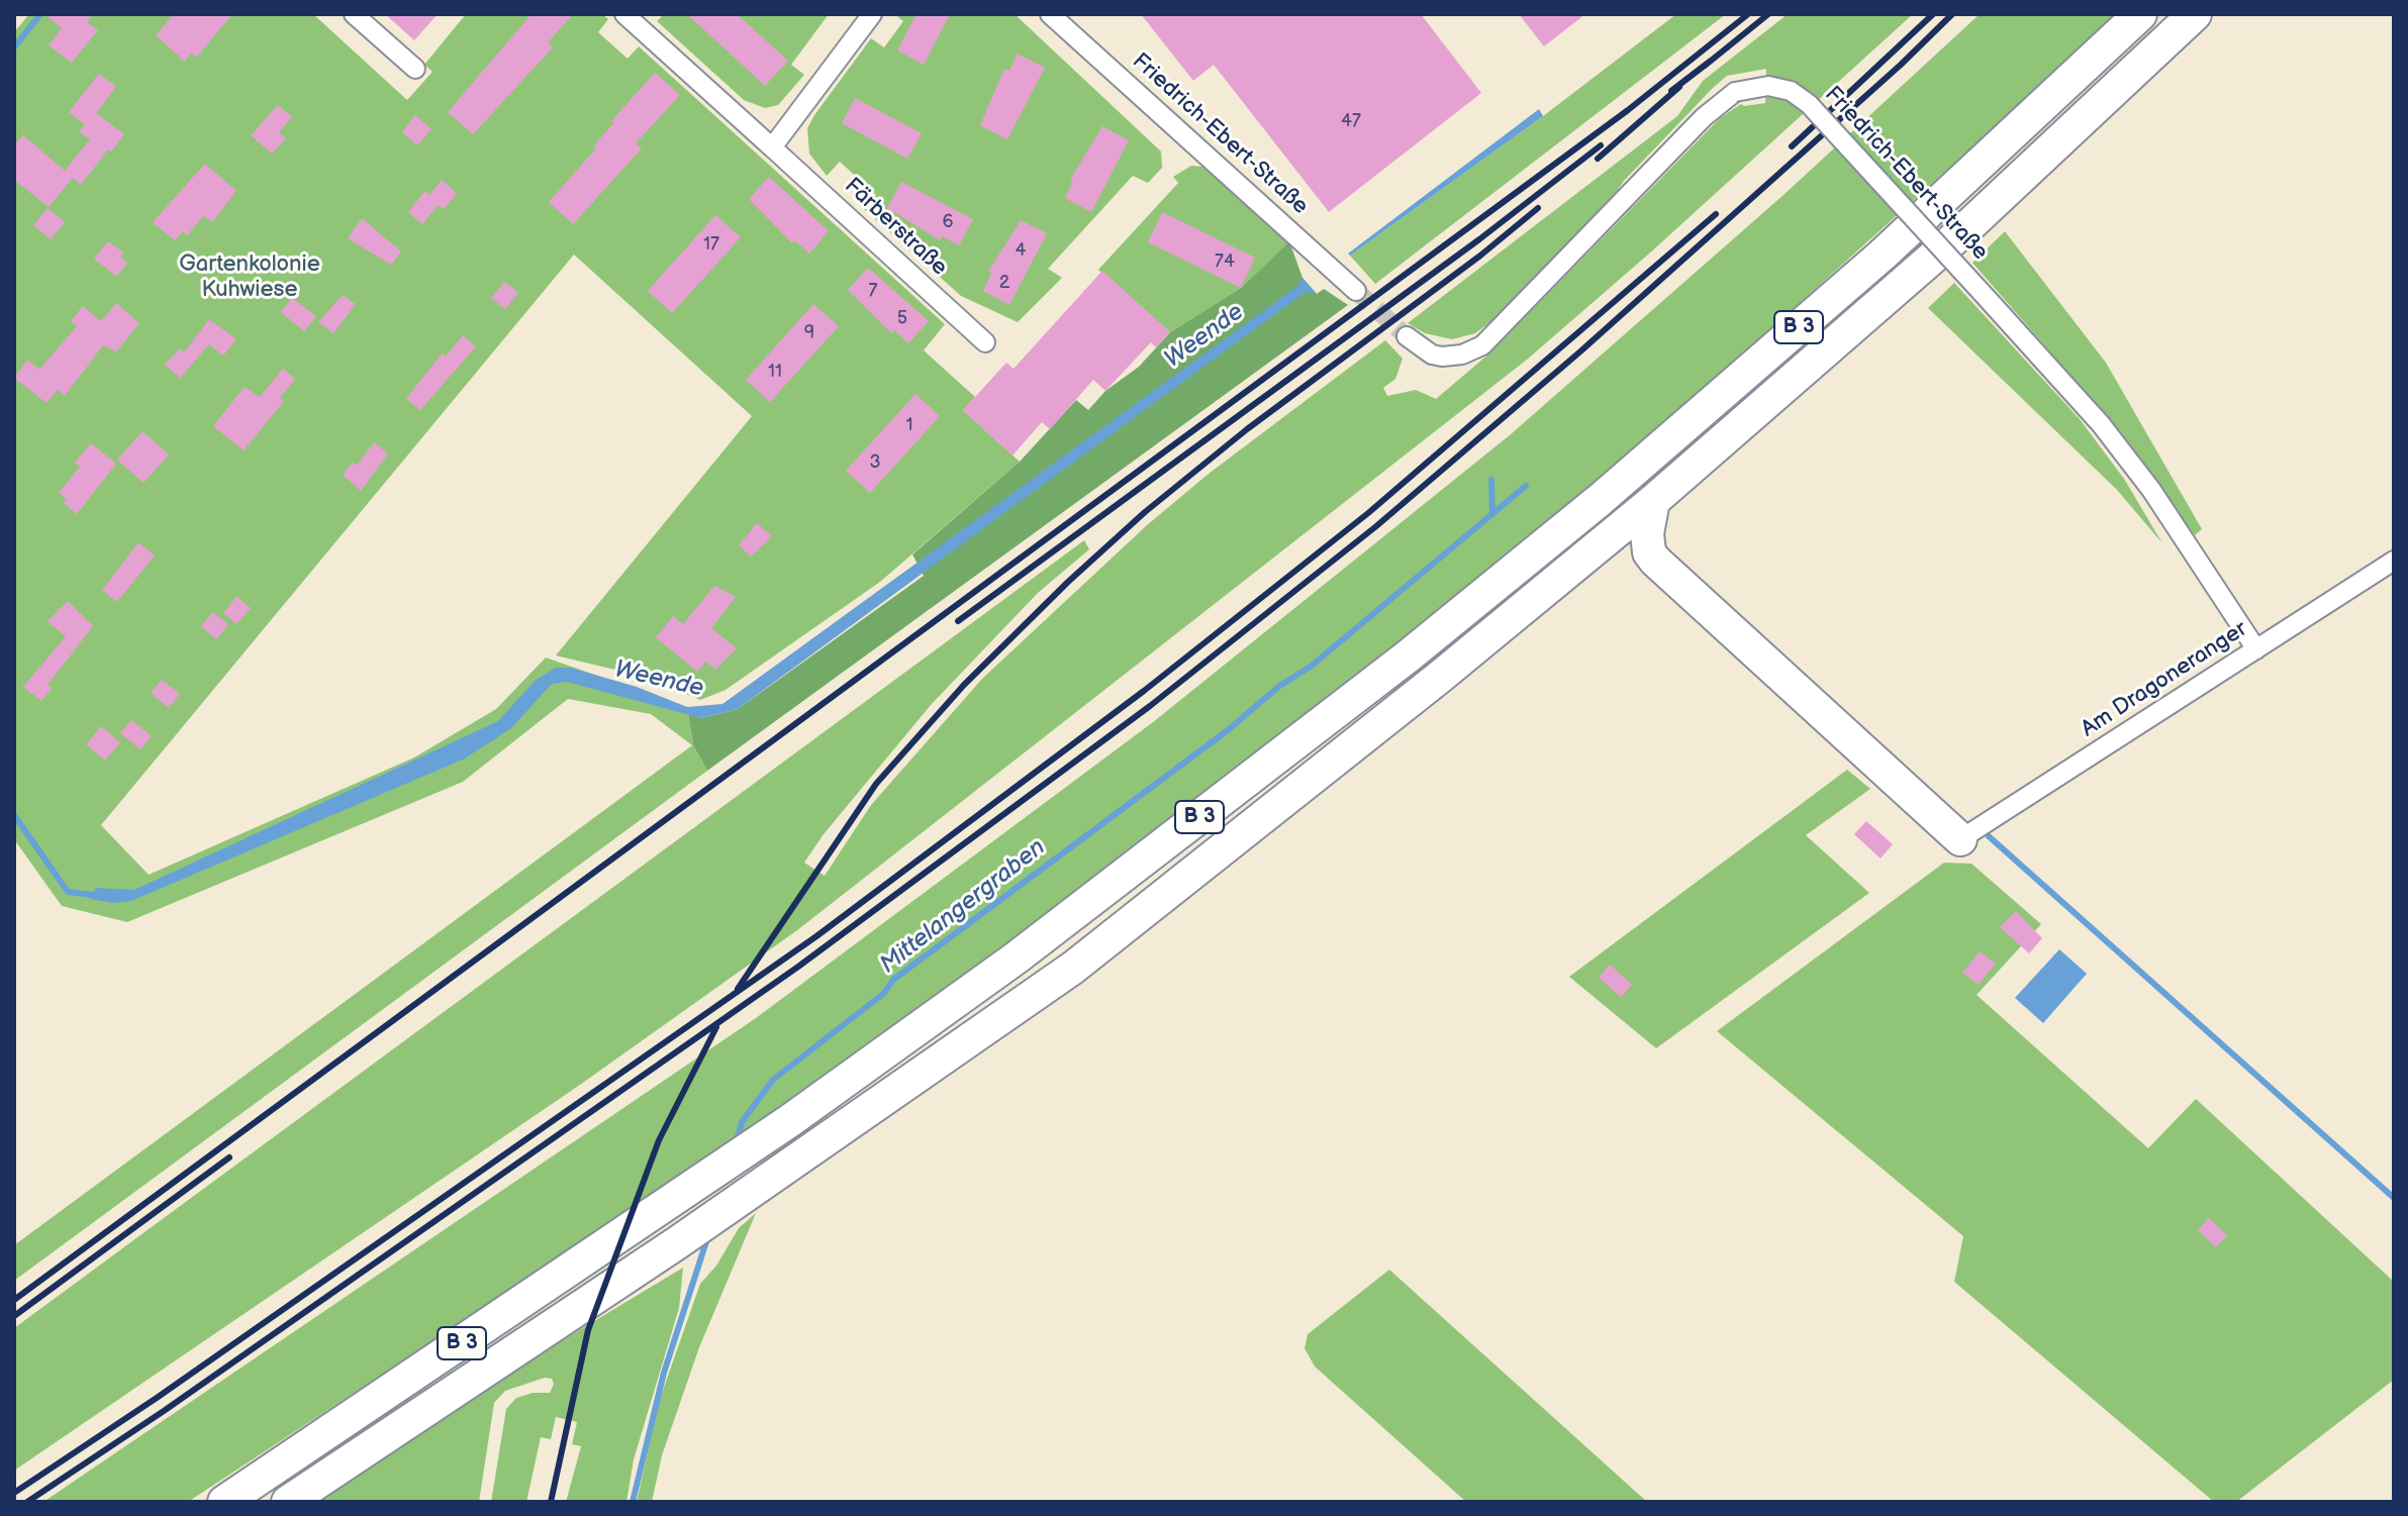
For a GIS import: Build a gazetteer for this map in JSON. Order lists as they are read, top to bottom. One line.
{"streets":{"highway":["B 3"],"street":["Friedrich-Ebert-Straße","Färberstraße","Am Dragoneranger"]},"crossings":[["Friedrich-Ebert-Straße","Am Dragoneranger"]],"water":["Weende","Mittelangergraben"],"parks":["Gartenkolonie Kuhwiese"],"house_numbers":["47","6","17","4","74","2","7","5","9","11","1","3"]}
